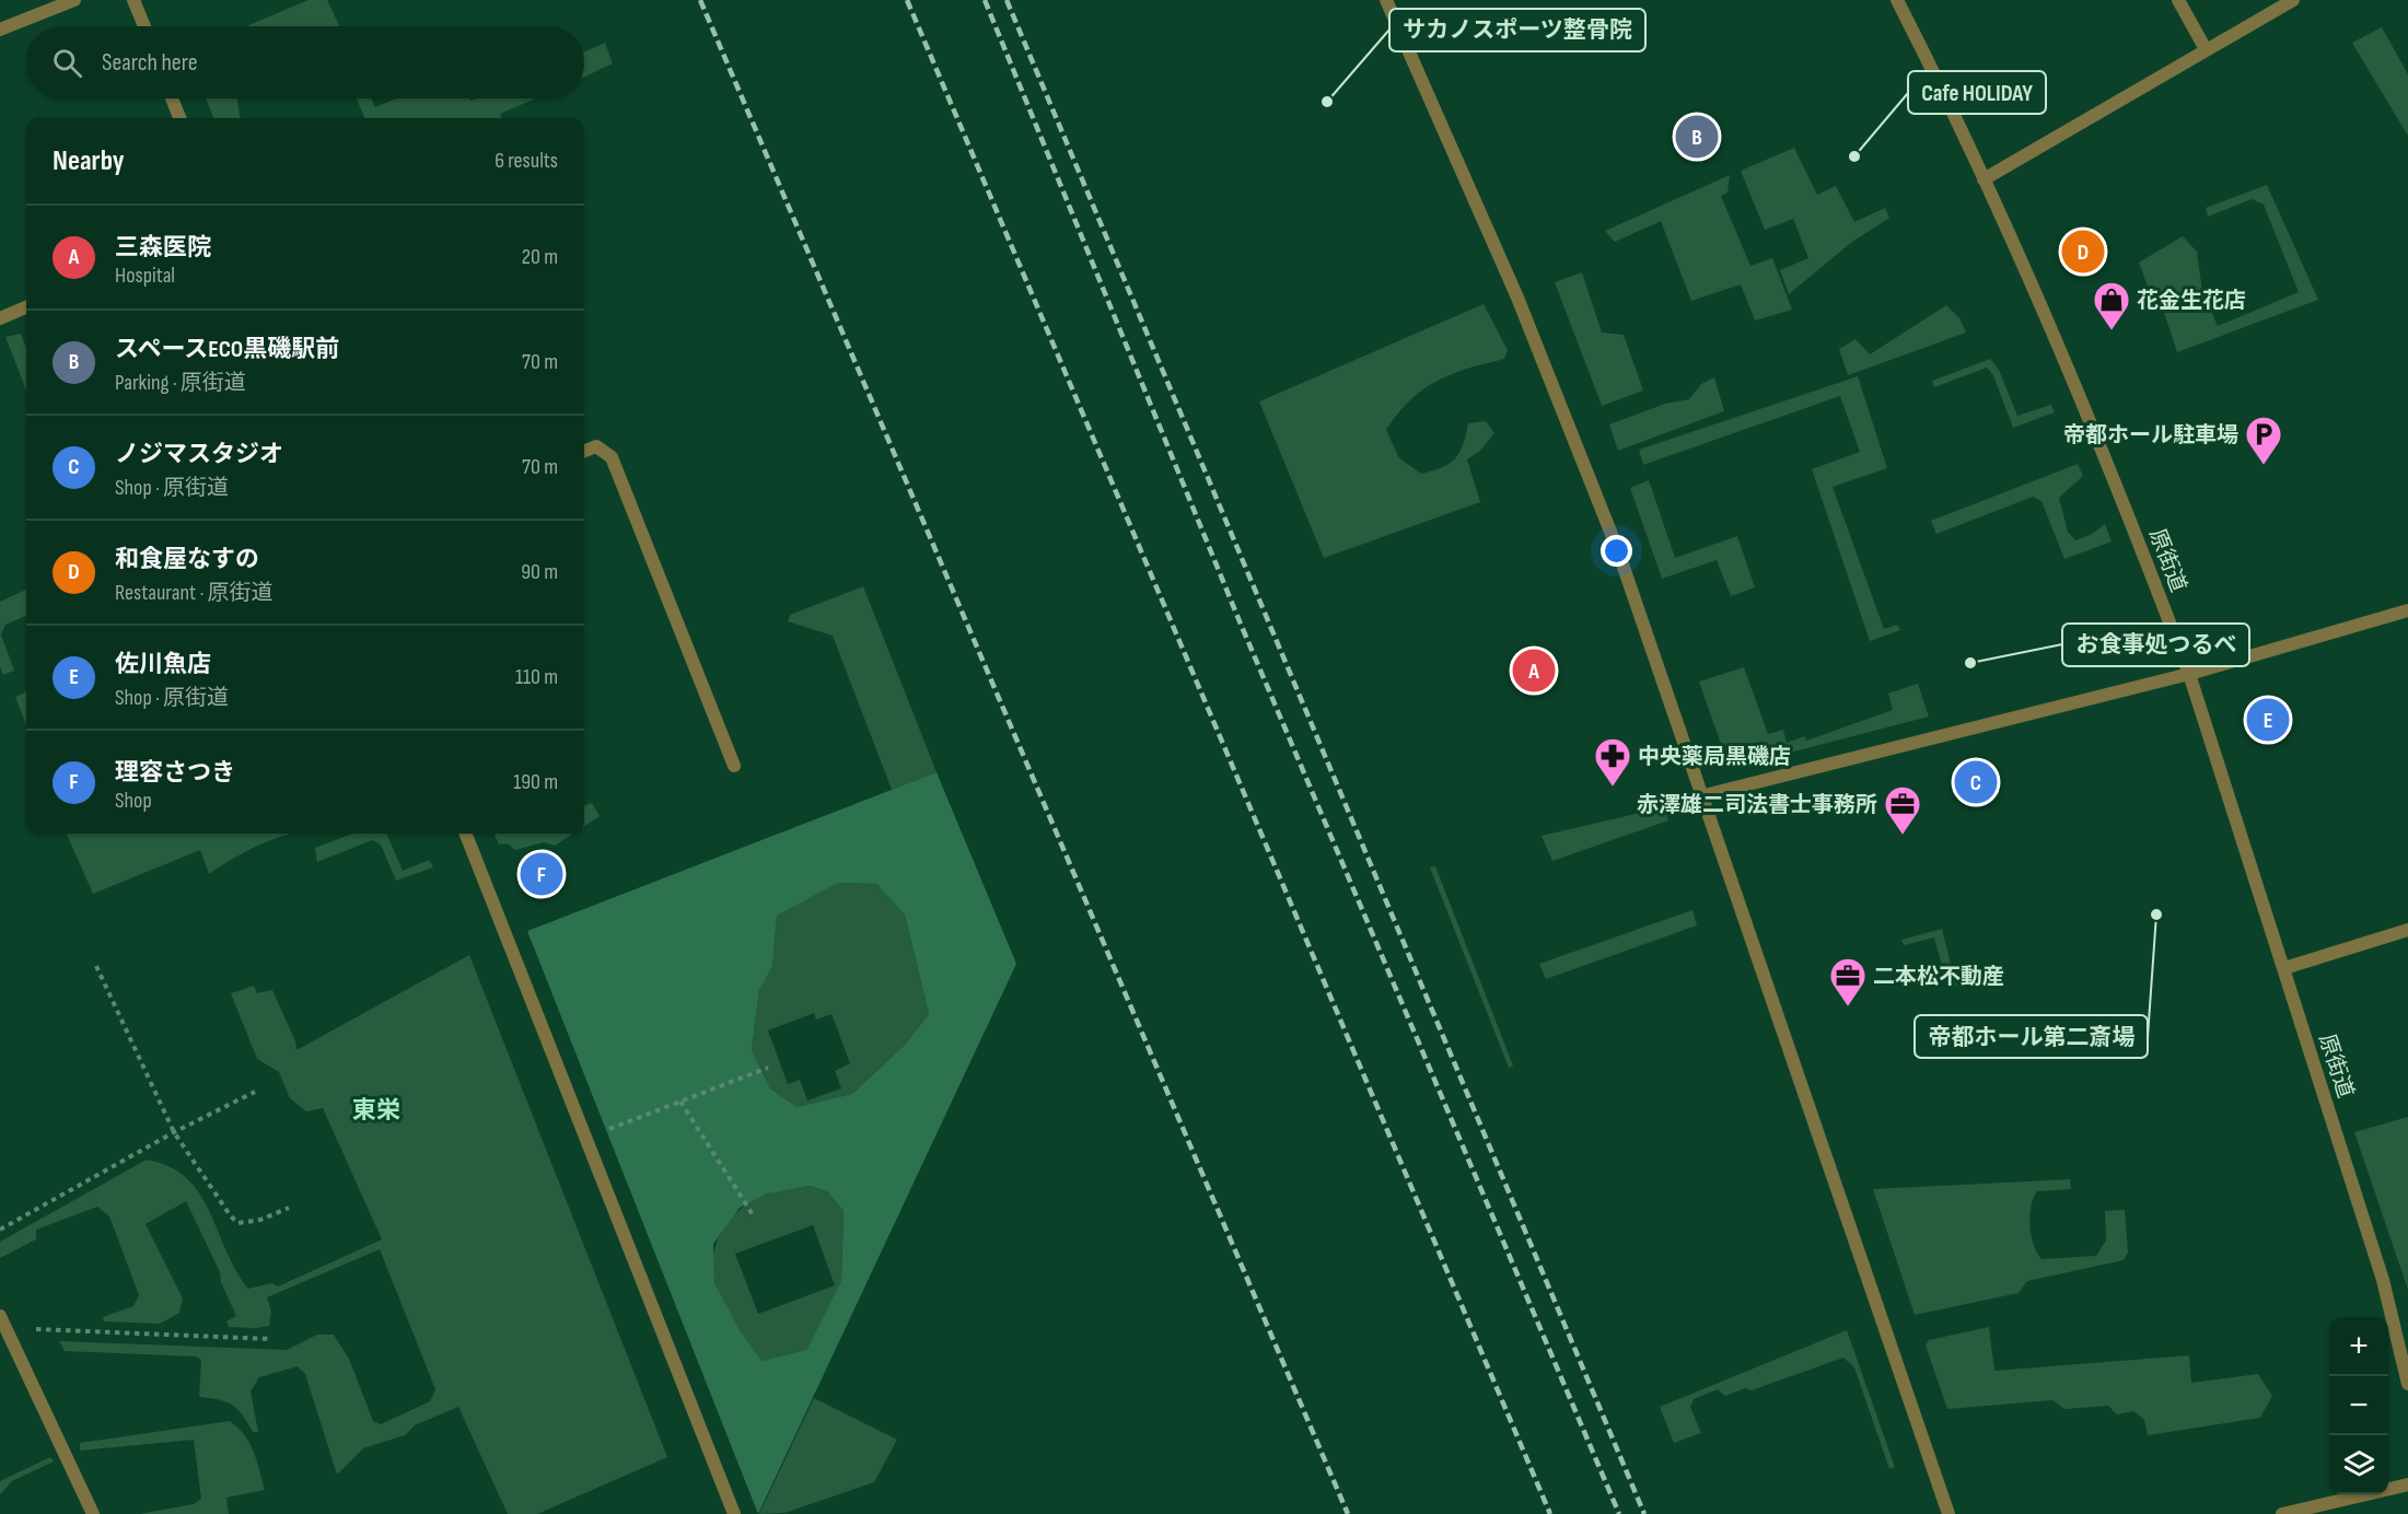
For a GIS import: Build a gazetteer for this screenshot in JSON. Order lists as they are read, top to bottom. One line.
{"streets":{"street":["原街道"]},"districts":["東栄"],"places":{"other":["サカノスポーツ整骨院","Cafe HOLIDAY","お食事処つるべ","帝都ホール第二斎場"],"shop":["花金生花店"],"parking":["帝都ホール駐車場"],"pharmacy":["中央薬局黒磯店"],"office":["赤澤雄二司法書士事務所","二本松不動産"]},"page":{"search":"Search here","pins":["B","D","A","E","C","F"],"heading":["Nearby","6 results"],"list":[{"mark":"A","name":"三森医院","note":"Hospital","value":"20 m"},{"mark":"B","name":"スペースECO黒磯駅前","note":"Parking · 原街道","value":"70 m"},{"mark":"C","name":"ノジマスタジオ","note":"Shop · 原街道","value":"70 m"},{"mark":"D","name":"和食屋なすの","note":"Restaurant · 原街道","value":"90 m"},{"mark":"E","name":"佐川魚店","note":"Shop · 原街道","value":"110 m"},{"mark":"F","name":"理容さつき","note":"Shop","value":"190 m"}],"map_buttons":["+","−"]}}
